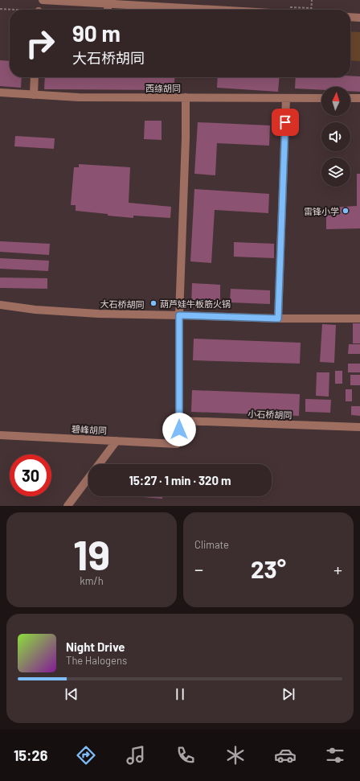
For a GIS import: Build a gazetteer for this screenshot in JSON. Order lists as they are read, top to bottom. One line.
{"streets":{"street":["西绦胡同","大石桥胡同","小石桥胡同","碧峰胡同"]},"crossings":[["小石桥胡同","碧峰胡同"]],"places":["雷锋小学","葫芦娃牛板筋火锅"],"north":"top","page":{"turn":["90 m","大石桥胡同"],"limit":"30","trip":"15:27 · 1 min · 320 m","tile":[["19","km/h"],"Climate"],"heat":["−","23°","+"],"song":["Night Drive","The Halogens"],"tabs":"15:26"}}
